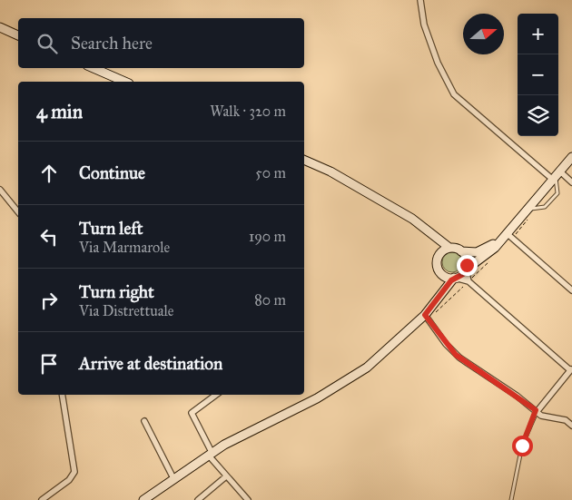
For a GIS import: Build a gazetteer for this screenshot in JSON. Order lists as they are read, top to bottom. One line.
{"north":"right","page":{"map_buttons":["+","−"],"search":"Search here","heading":["4 min","Walk · 320 m"],"list":[["Continue","50 m"],["Turn left","Via Marmarole","190 m"],["Turn right","Via Distrettuale","80 m"],"Arrive at destination"]}}
